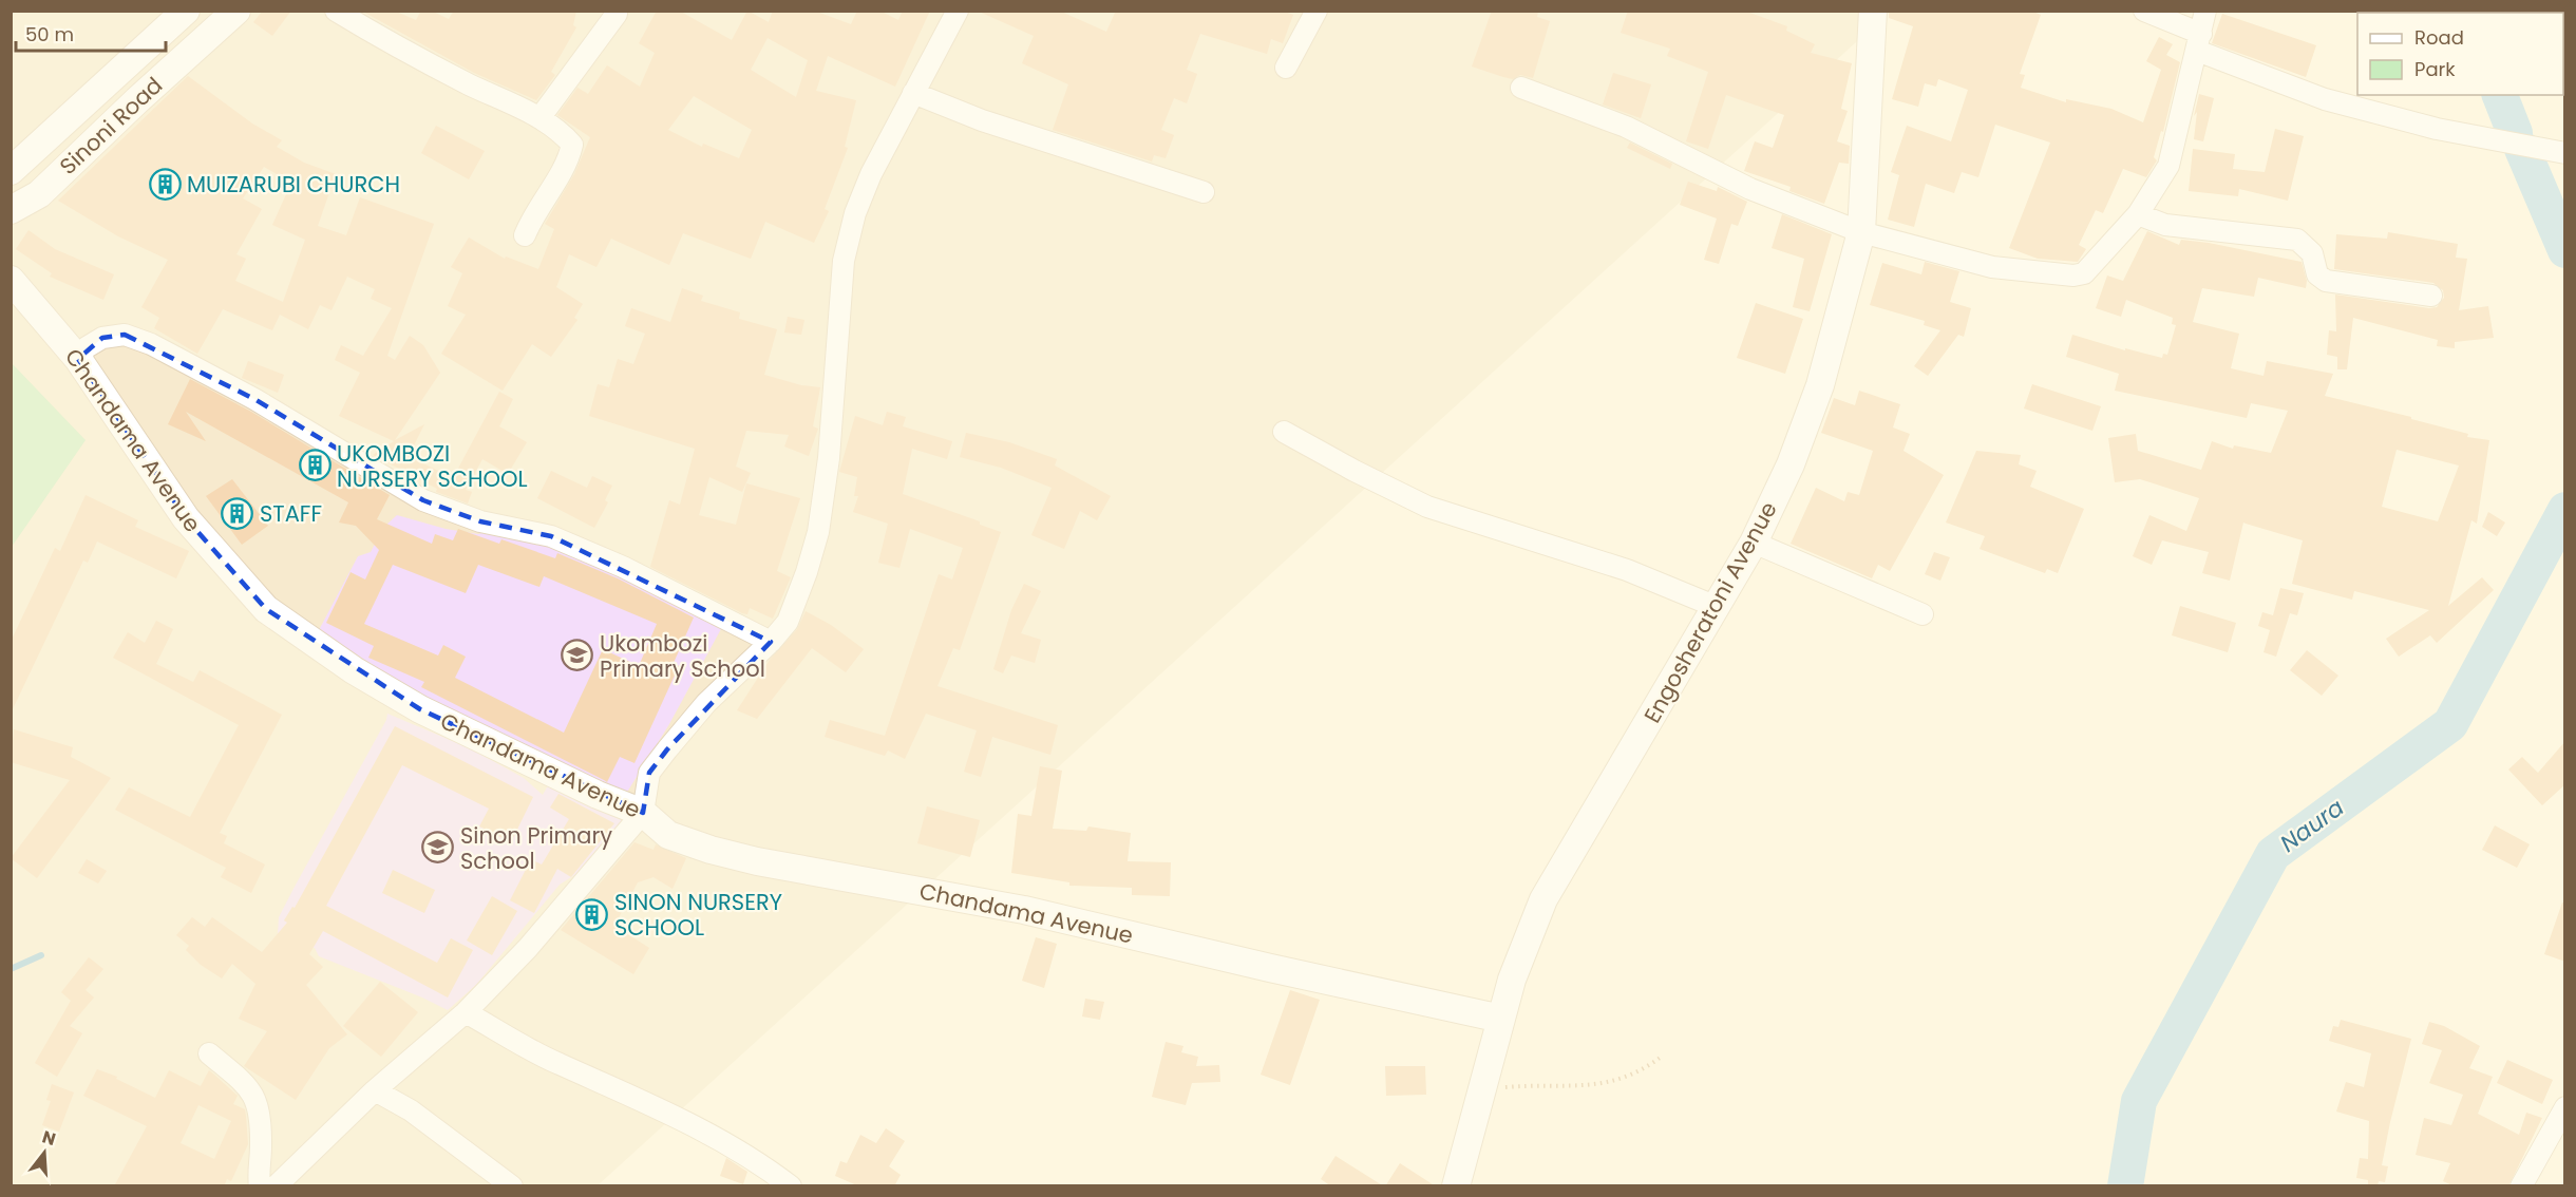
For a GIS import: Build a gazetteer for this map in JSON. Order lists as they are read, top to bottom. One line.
{"streets":{"street":["Sinoni Road","Chandama Avenue","Engosheratoni Avenue"]},"crossings":[["Chandama Avenue","Engosheratoni Avenue"]],"water":["Naura"],"places":{"building":["MUIZARUBI CHURCH","UKOMBOZI NURSERY SCHOOL","STAFF","SINON NURSERY SCHOOL"],"school or university":["Ukombozi Primary School","Sinon Primary School"]},"legend":["Road","Park"],"scale_bar":"50 m","north":"top"}
